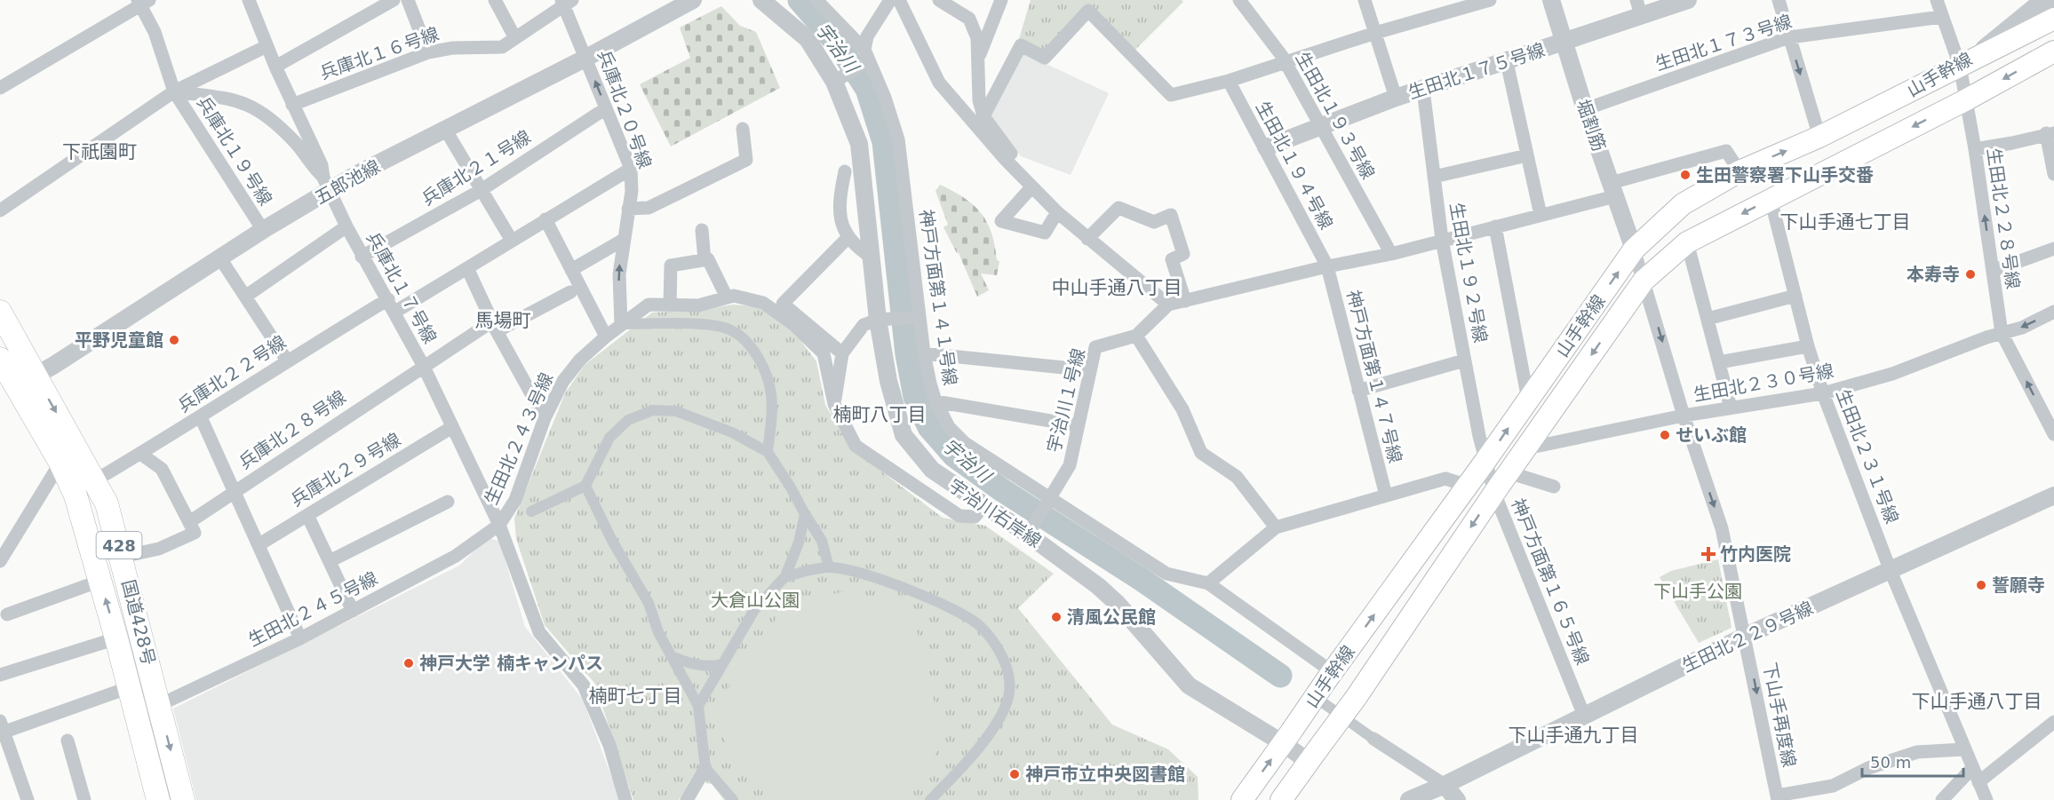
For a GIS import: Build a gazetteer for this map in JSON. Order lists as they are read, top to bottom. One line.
{"streets":{"highway":["428","国道428号"],"main road":["山手幹線"],"street":["生田北１７３号線","兵庫北１６号線","生田北１７５号線","兵庫北２０号線","生田北１９３号線","堀割筋","兵庫北１９号線","生田北１９４号線","兵庫北２１号線","五郎池線","生田北２２８号線","生田北１９２号線","兵庫北１７号線","神戸方面第１４１号線","兵庫北２２号線","神戸方面第１４７号線","生田北２３０号線","宇治川１号線","兵庫北２８号線","生田北２４３号線","生田北２３１号線","兵庫北２９号線","宇治川右岸線","神戸方面第１６５号線","生田北２４５号線","生田北２２９号線","下山手再度線"]},"crossings":[["生田北１７３号線","堀割筋"],["生田北１７３号線","生田北２２８号線"],["兵庫北１６号線","兵庫北２０号線"],["兵庫北１６号線","兵庫北１７号線"],["生田北１７５号線","生田北１９３号線"],["生田北１７５号線","堀割筋"],["生田北１７５号線","生田北１９４号線"],["生田北１７５号線","生田北１９２号線"],["山手幹線","堀割筋"],["山手幹線","生田北２２８号線"],["山手幹線","生田北１９２号線"],["山手幹線","生田北２３０号線"],["山手幹線","生田北２３１号線"],["山手幹線","宇治川右岸線"],["山手幹線","神戸方面第１６５号線"],["山手幹線","下山手再度線"],["兵庫北２０号線","兵庫北２１号線"],["兵庫北２０号線","五郎池線"],["兵庫北２０号線","生田北２４３号線"],["堀割筋","下山手再度線"],["兵庫北１９号線","五郎池線"],["生田北１９４号線","神戸方面第１４７号線"],["兵庫北２１号線","兵庫北１７号線"],["五郎池線","兵庫北１７号線"],["五郎池線","国道428号"],["生田北２２８号線","生田北２３０号線"],["生田北１９２号線","神戸方面第１６５号線"],["兵庫北１７号線","兵庫北２２号線"],["兵庫北１７号線","兵庫北２８号線"],["兵庫北１７号線","生田北２４３号線"],["兵庫北１７号線","兵庫北２９号線"],["兵庫北１７号線","生田北２４５号線"],["神戸方面第１４１号線","宇治川１号線"],["兵庫北２２号線","国道428号"],["生田北２３０号線","生田北２３１号線"],["生田北２３０号線","下山手再度線"],["宇治川１号線","宇治川右岸線"],["兵庫北２８号線","国道428号"],["生田北２４３号線","生田北２４５号線"],["生田北２３１号線","生田北２２９号線"],["神戸方面第１６５号線","生田北２２９号線"],["生田北２４５号線","国道428号"],["生田北２２９号線","下山手再度線"]],"one_way":["生田北２２８号線","下山手再度線"],"districts":["下祇園町","下山手通七丁目","中山手通八丁目","馬場町","楠町八丁目","楠町七丁目","下山手通八丁目","下山手通九丁目"],"water":["宇治川"],"parks":["下山手公園","大倉山公園"],"places":{"other":["生田警察署下山手交番","本寿寺","平野児童館","せいぶ館","誓願寺","清風公民館","神戸大学 楠キャンパス","神戸市立中央図書館"],"health":["竹内医院"]},"scale_bar":"50 m"}
